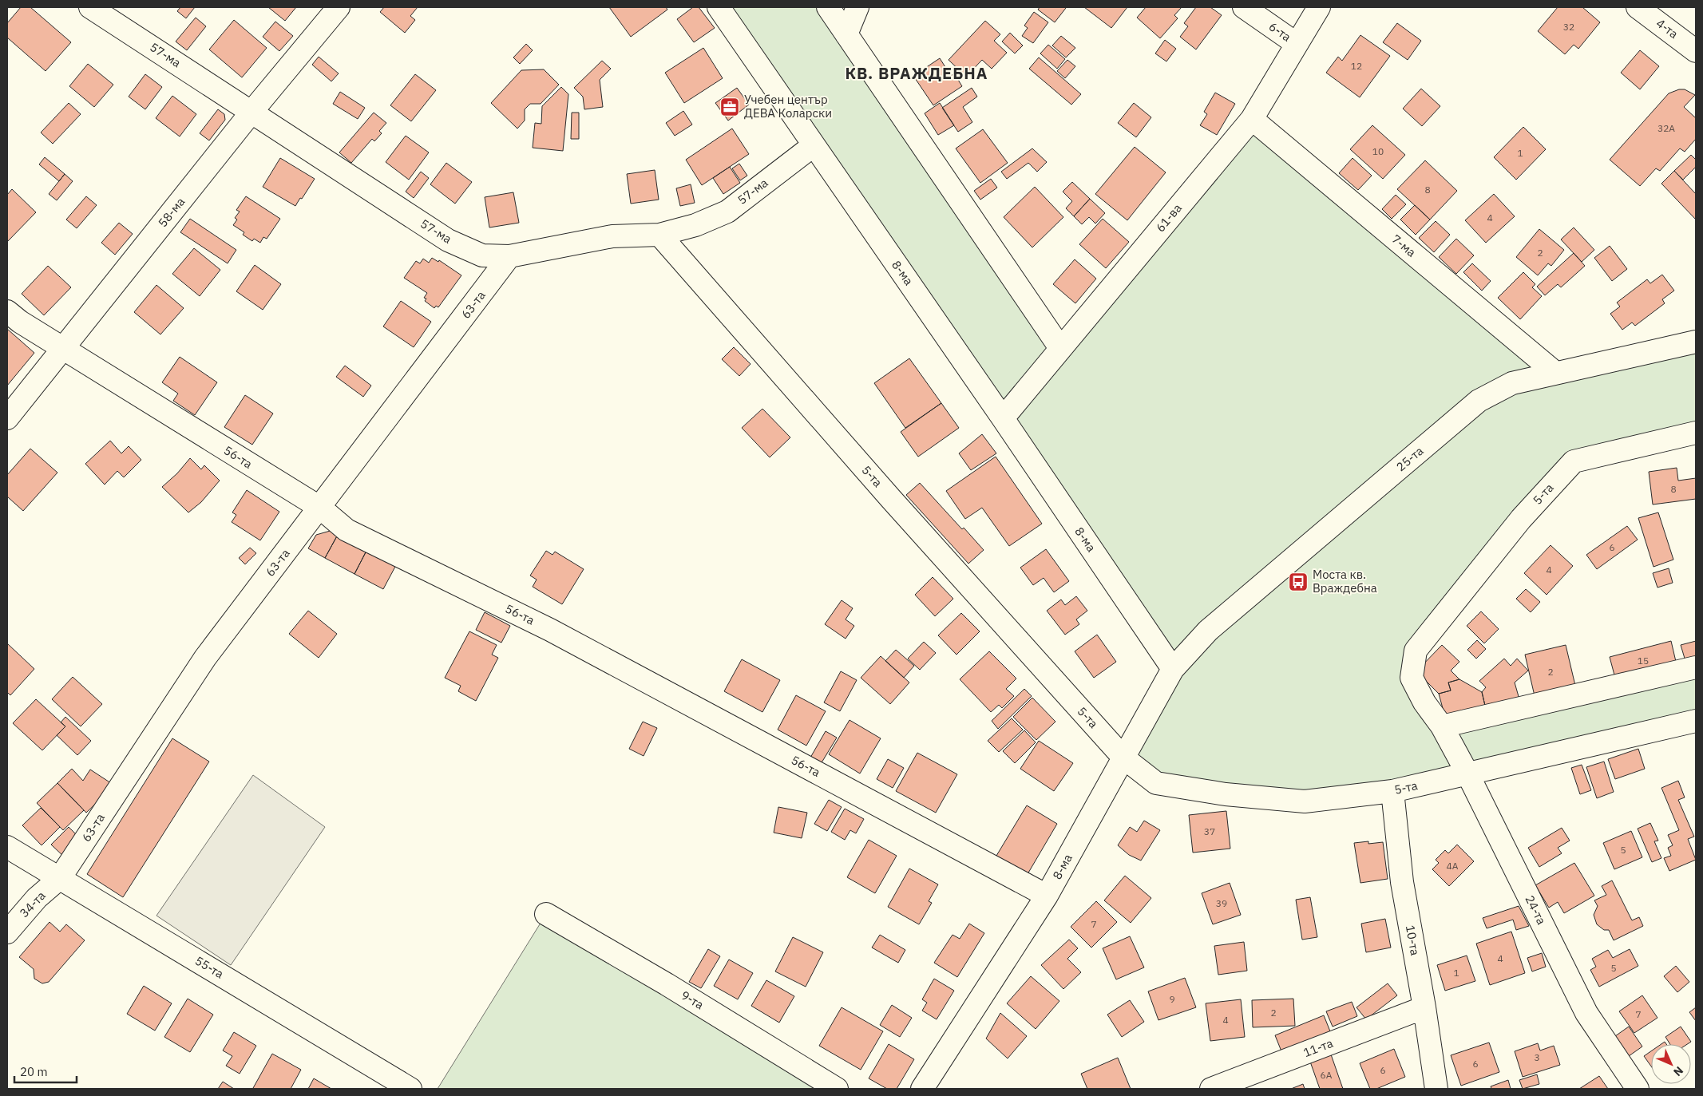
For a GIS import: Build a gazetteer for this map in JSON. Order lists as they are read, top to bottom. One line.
{"streets":{"street":["4-та","6-та","57-ма","58-ма","61-ва","7-ма","8-ма","63-та","56-та","25-та","5-та","34-та","24-та","10-та","55-та","9-та","11-та"]},"crossings":[["6-та","61-ва"],["57-ма","58-ма"],["57-ма","8-ма"],["57-ма","63-та"],["57-ма","5-та"],["58-ма","56-та"],["61-ва","7-ма"],["61-ва","8-ма"],["7-ма","25-та"],["8-ма","56-та"],["8-ма","25-та"],["8-ма","5-та"],["63-та","56-та"],["63-та","34-та"],["63-та","55-та"],["5-та","24-та"],["5-та","10-та"],["34-та","55-та"],["10-та","11-та"]],"districts":["КВ. ВРАЖДЕБНА"],"places":{"office":["Учебен център ДЕВА Коларски"],"bus stop":["Моста кв. Враждебна"]},"house_numbers":["32","12","32А","10","1","8","4","2","8","6","4","15","2","37","5","4А","39","7","4","5","1","9","2","7","4","3","6","6","6А"],"scale_bar":"20 m","north":"bottom right"}
